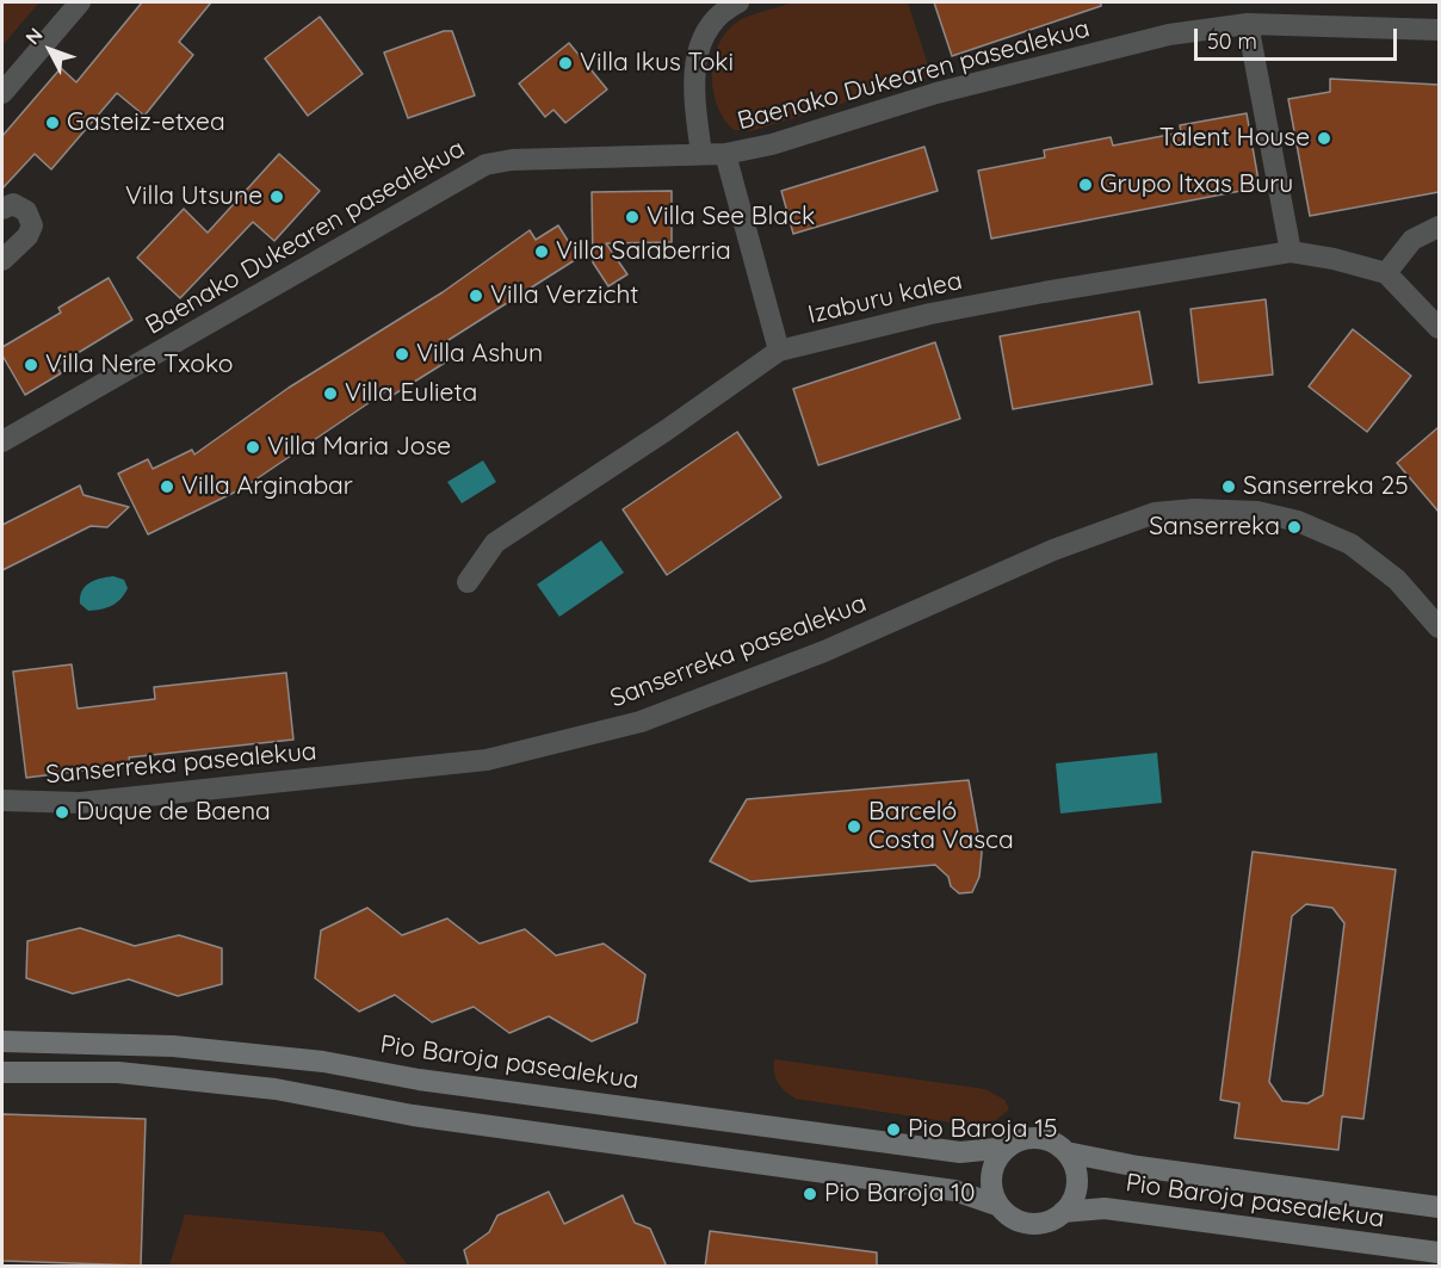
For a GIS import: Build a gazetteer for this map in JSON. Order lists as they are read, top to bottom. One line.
{"streets":{"main road":["Pio Baroja pasealekua"],"street":["Baenako Dukearen pasealekua","Izaburu kalea","Sanserreka pasealekua"]},"places":["Villa Ikus Toki","Gasteiz-etxea","Talent House","Grupo Itxas Buru","Villa Utsune","Villa See Black","Villa Salaberria","Villa Verzicht","Villa Ashun","Villa Nere Txoko","Villa Eulieta","Villa Maria Jose","Villa Arginabar","Sanserreka 25","Sanserreka","Duque de Baena","Barceló Costa Vasca","Pio Baroja 15","Pio Baroja 10"],"scale_bar":"50 m","north":"top left"}
